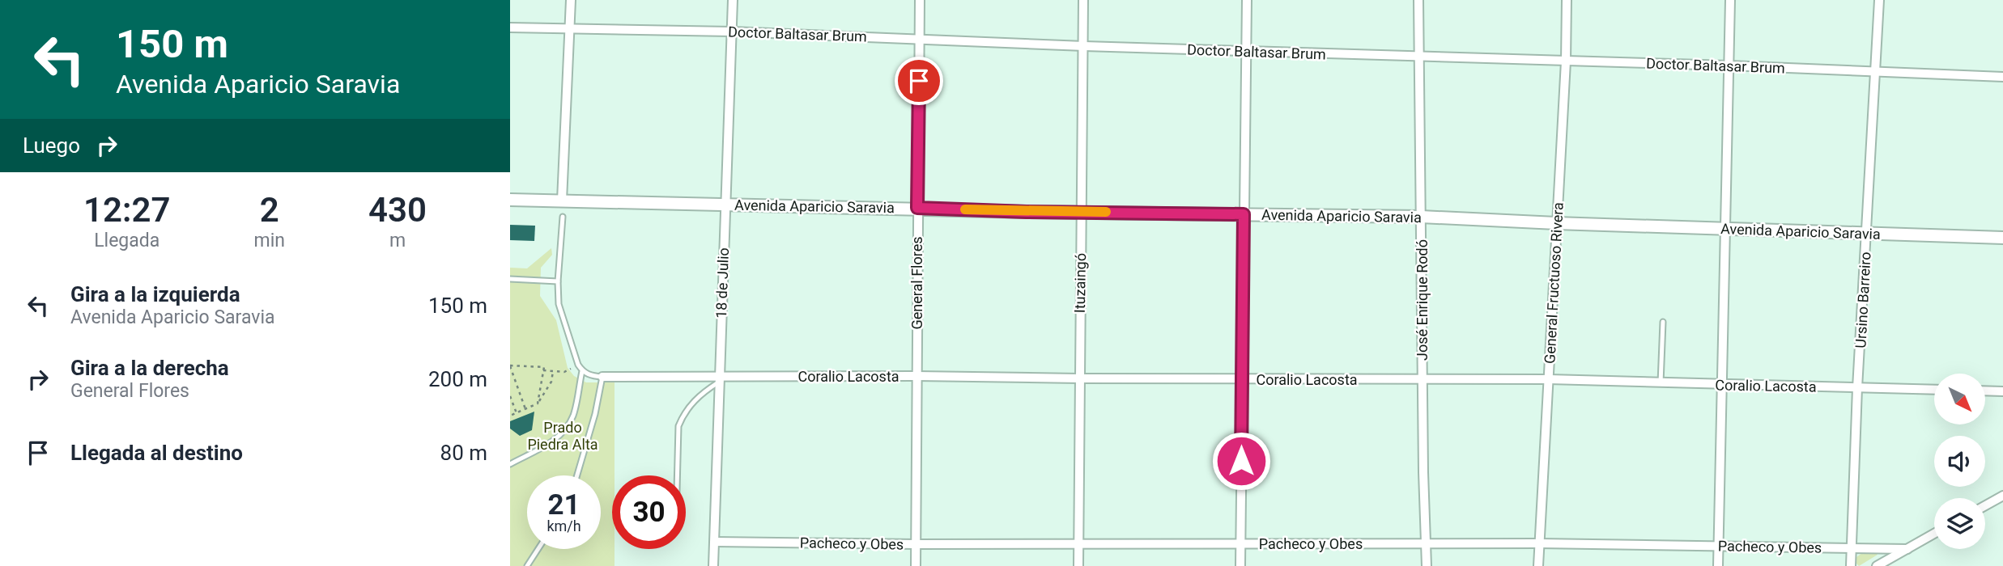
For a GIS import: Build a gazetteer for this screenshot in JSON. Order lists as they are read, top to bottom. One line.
{"streets":{"street":["Doctor Baltasar Brum","Avenida Aparicio Saravia","18 de Julio","General Flores","Ituzaingó","General Fructuoso Rivera","José Enrique Rodó","Ursino Barreiro","Coralio Lacosta","Pacheco y Obes"]},"crossings":[["Doctor Baltasar Brum","18 de Julio"],["Doctor Baltasar Brum","General Flores"],["Doctor Baltasar Brum","Ituzaingó"],["Doctor Baltasar Brum","General Fructuoso Rivera"],["Doctor Baltasar Brum","José Enrique Rodó"],["Doctor Baltasar Brum","Ursino Barreiro"],["Avenida Aparicio Saravia","18 de Julio"],["Avenida Aparicio Saravia","General Flores"],["Avenida Aparicio Saravia","Ituzaingó"],["Avenida Aparicio Saravia","General Fructuoso Rivera"],["Avenida Aparicio Saravia","José Enrique Rodó"],["Avenida Aparicio Saravia","Ursino Barreiro"],["18 de Julio","Coralio Lacosta"],["18 de Julio","Pacheco y Obes"],["General Flores","Coralio Lacosta"],["General Flores","Pacheco y Obes"],["Ituzaingó","Coralio Lacosta"],["Ituzaingó","Pacheco y Obes"],["General Fructuoso Rivera","Coralio Lacosta"],["General Fructuoso Rivera","Pacheco y Obes"],["José Enrique Rodó","Coralio Lacosta"],["José Enrique Rodó","Pacheco y Obes"],["Ursino Barreiro","Coralio Lacosta"],["Ursino Barreiro","Pacheco y Obes"]],"parks":["Prado Piedra Alta"],"north":"bottom right","page":{"turn":["150 m","Avenida Aparicio Saravia"],"then":"Luego","eta":["12:27","Llegada","2","min","430","m"],"list":[{"name":"Gira a la izquierda","note":"Avenida Aparicio Saravia","value":"150 m"},{"name":"Gira a la derecha","note":"General Flores","value":"200 m"},{"name":"Llegada al destino","value":"80 m"}],"speed":"21 km/h","limit":"30"}}
